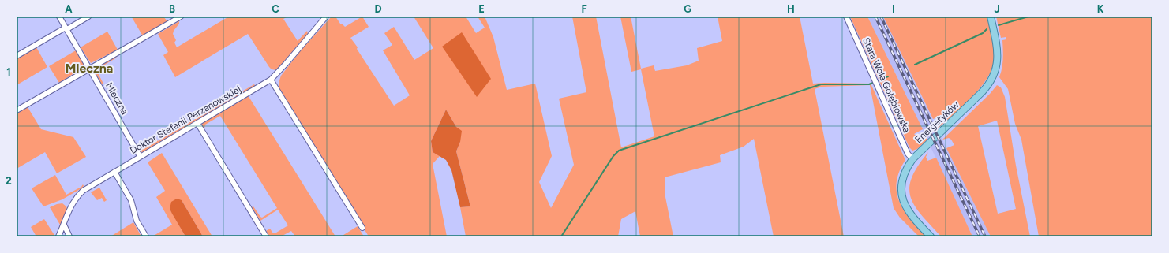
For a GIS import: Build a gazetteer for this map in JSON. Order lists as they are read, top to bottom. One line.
{"streets":{"main road":["Energetyków"],"street":["Stara Wola Gołębiowska","Mleczna","Doktor Stefanii Perzanowskiej"]},"crossings":[["Stara Wola Gołębiowska","Energetyków"],["Mleczna","Doktor Stefanii Perzanowskiej"]],"districts":["Mleczna"],"grid":{"columns":["A","B","C","D","E","F","G","H","I","J","K"],"rows":["1","2"]}}
